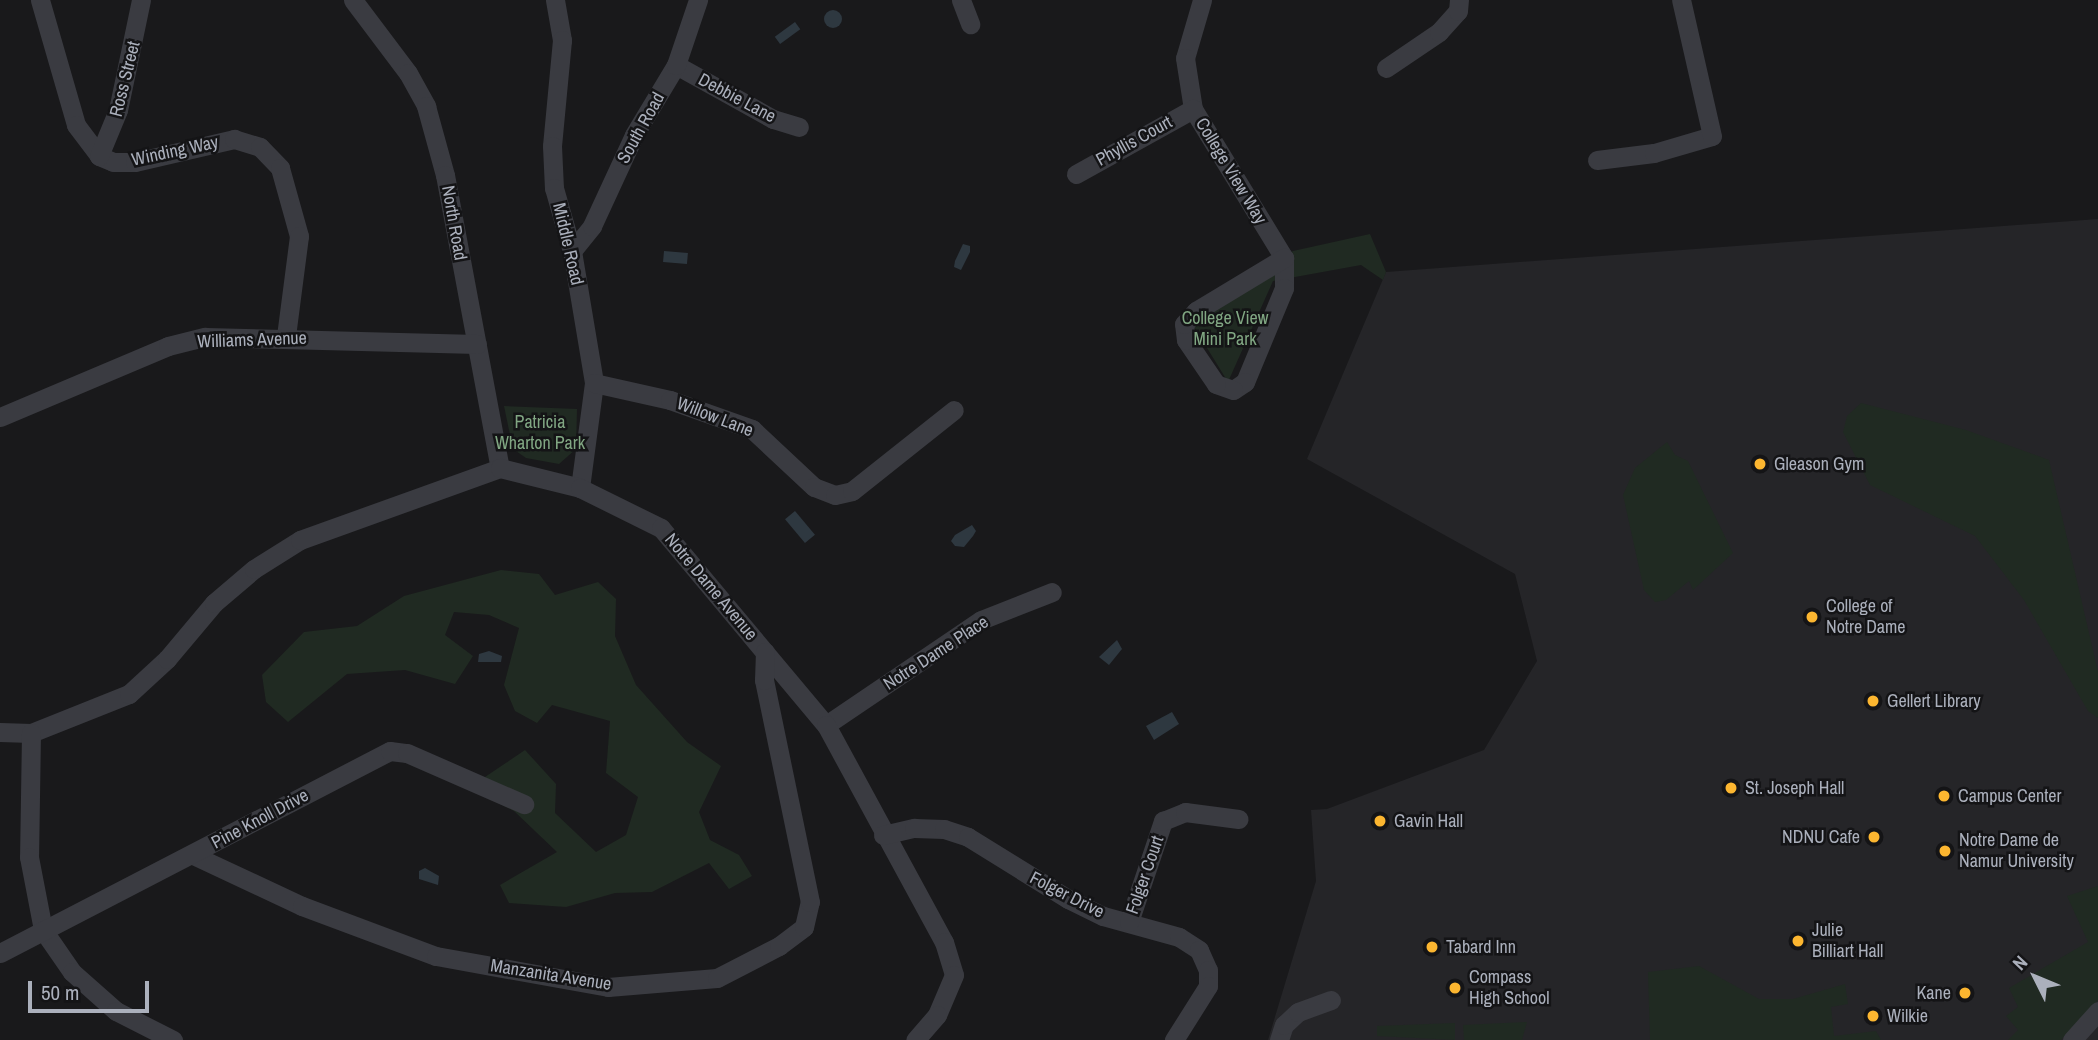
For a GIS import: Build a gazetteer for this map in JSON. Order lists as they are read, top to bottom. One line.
{"streets":{"street":["Ross Street","Debbie Lane","South Road","Phyllis Court","Winding Way","College View Way","North Road","Middle Road","Williams Avenue","Willow Lane","Notre Dame Avenue","Notre Dame Place","Pine Knoll Drive","Folger Court","Folger Drive","Manzanita Avenue"]},"crossings":[["Ross Street","Winding Way"],["Debbie Lane","South Road"],["South Road","Middle Road"],["Phyllis Court","College View Way"],["Winding Way","Williams Avenue"],["North Road","Williams Avenue"],["North Road","Notre Dame Avenue"],["Middle Road","Willow Lane"],["Middle Road","Notre Dame Avenue"],["Notre Dame Avenue","Notre Dame Place"],["Notre Dame Avenue","Folger Drive"],["Notre Dame Avenue","Manzanita Avenue"],["Pine Knoll Drive","Manzanita Avenue"],["Folger Court","Folger Drive"]],"parks":["College View Mini Park","Patricia Wharton Park"],"places":["Gleason Gym","College of Notre Dame","Gellert Library","St. Joseph Hall","Campus Center","Gavin Hall","NDNU Cafe","Notre Dame de Namur University","Julie Billiart Hall","Tabard Inn","Compass High School","Kane","Wilkie"],"scale_bar":"50 m","north":"top left"}
